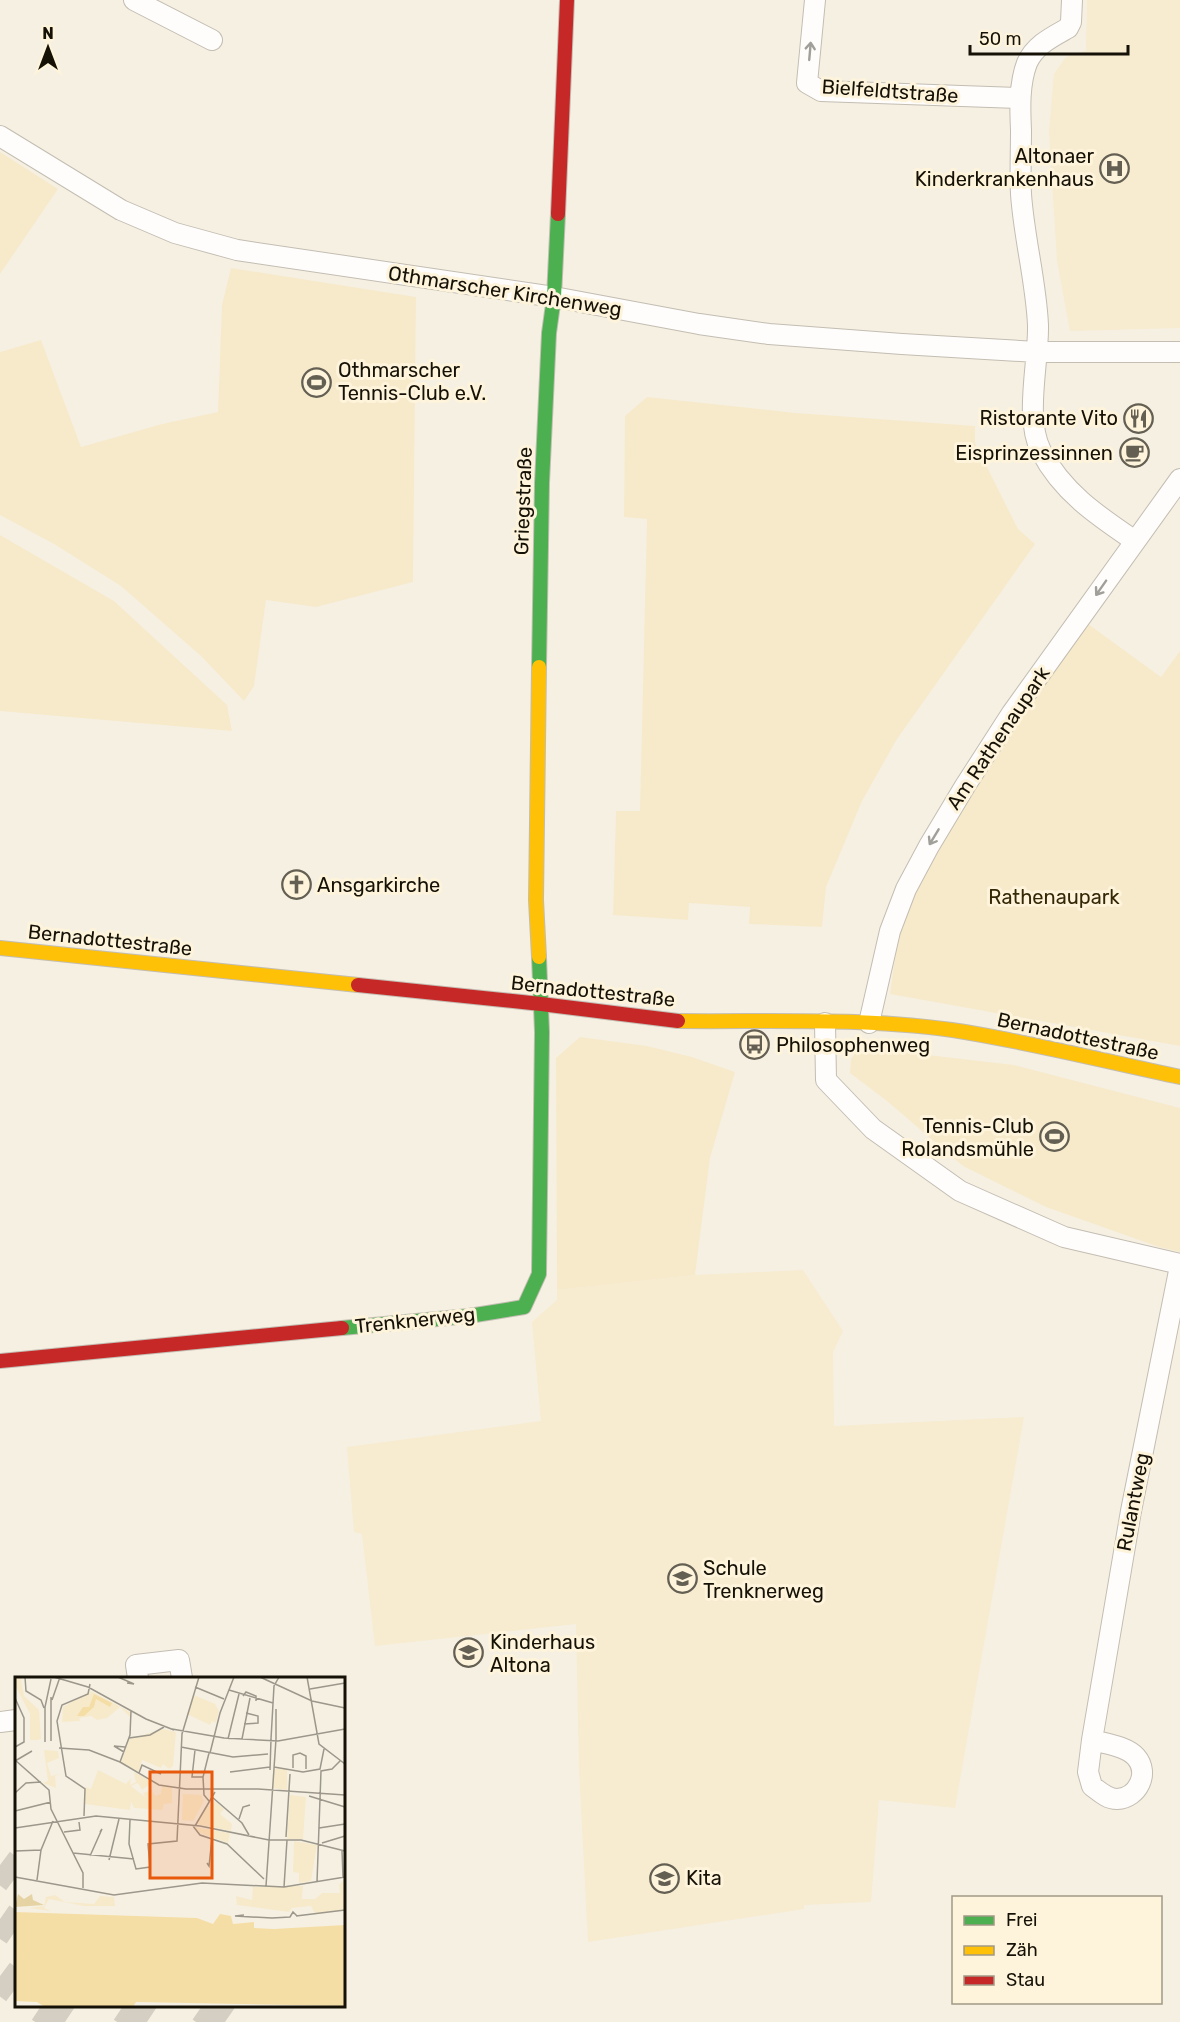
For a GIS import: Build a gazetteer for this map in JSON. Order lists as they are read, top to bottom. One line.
{"streets":{"street":["Bielfeldtstraße","Othmarscher Kirchenweg","Griegstraße","Am Rathenaupark","Bernadottestraße","Trenknerweg","Rulantweg"]},"crossings":[["Othmarscher Kirchenweg","Griegstraße"],["Griegstraße","Bernadottestraße"],["Griegstraße","Trenknerweg"],["Am Rathenaupark","Bernadottestraße"],["Bernadottestraße","Trenknerweg"]],"one_way":["Am Rathenaupark"],"parks":["Rathenaupark"],"places":{"hospital":["Altonaer Kinderkrankenhaus"],"sports":["Othmarscher Tennis-Club e.V.","Tennis-Club Rolandsmühle"],"restaurant":["Ristorante Vito"],"cafe":["Eisprinzessinnen"],"church":["Ansgarkirche"],"bus stop":["Philosophenweg"],"school or university":["Schule Trenknerweg","Kinderhaus Altona","Kita"]},"legend":["Frei","Zäh","Stau"],"scale_bar":"50 m","north":"top"}
